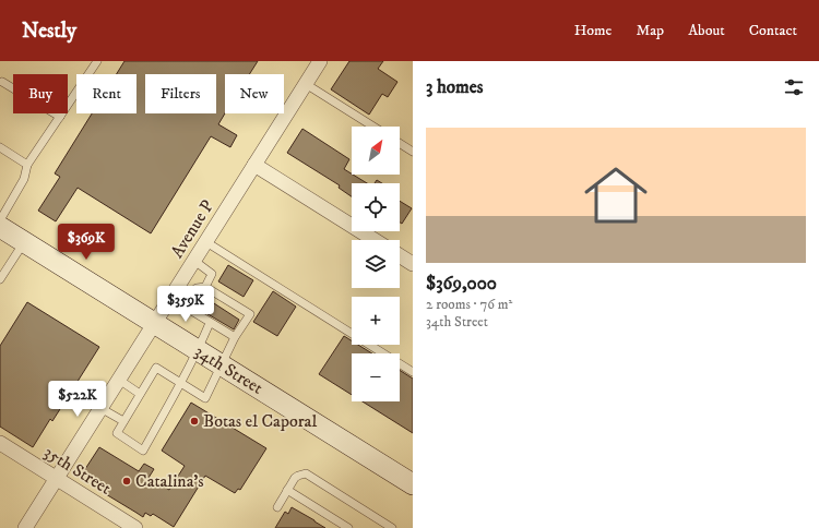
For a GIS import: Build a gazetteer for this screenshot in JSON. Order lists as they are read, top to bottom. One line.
{"streets":{"main road":["34th Street"],"street":["Avenue P","35th Street"]},"crossings":[["Avenue P","34th Street"],["Avenue P","35th Street"]],"places":["Botas el Caporal","Catalina's"],"north":"top right","page":{"header":"Nestly","nav":["Home","Map","About","Contact"],"heading":"3 homes","chip":["Buy","Rent","Filters","New"],"list":[{"name":"$369,000","note":"2 rooms · 76 m² · 34th Street"}],"map_buttons":["+","−"],"price":["$369K","$359K","$522K"]}}
